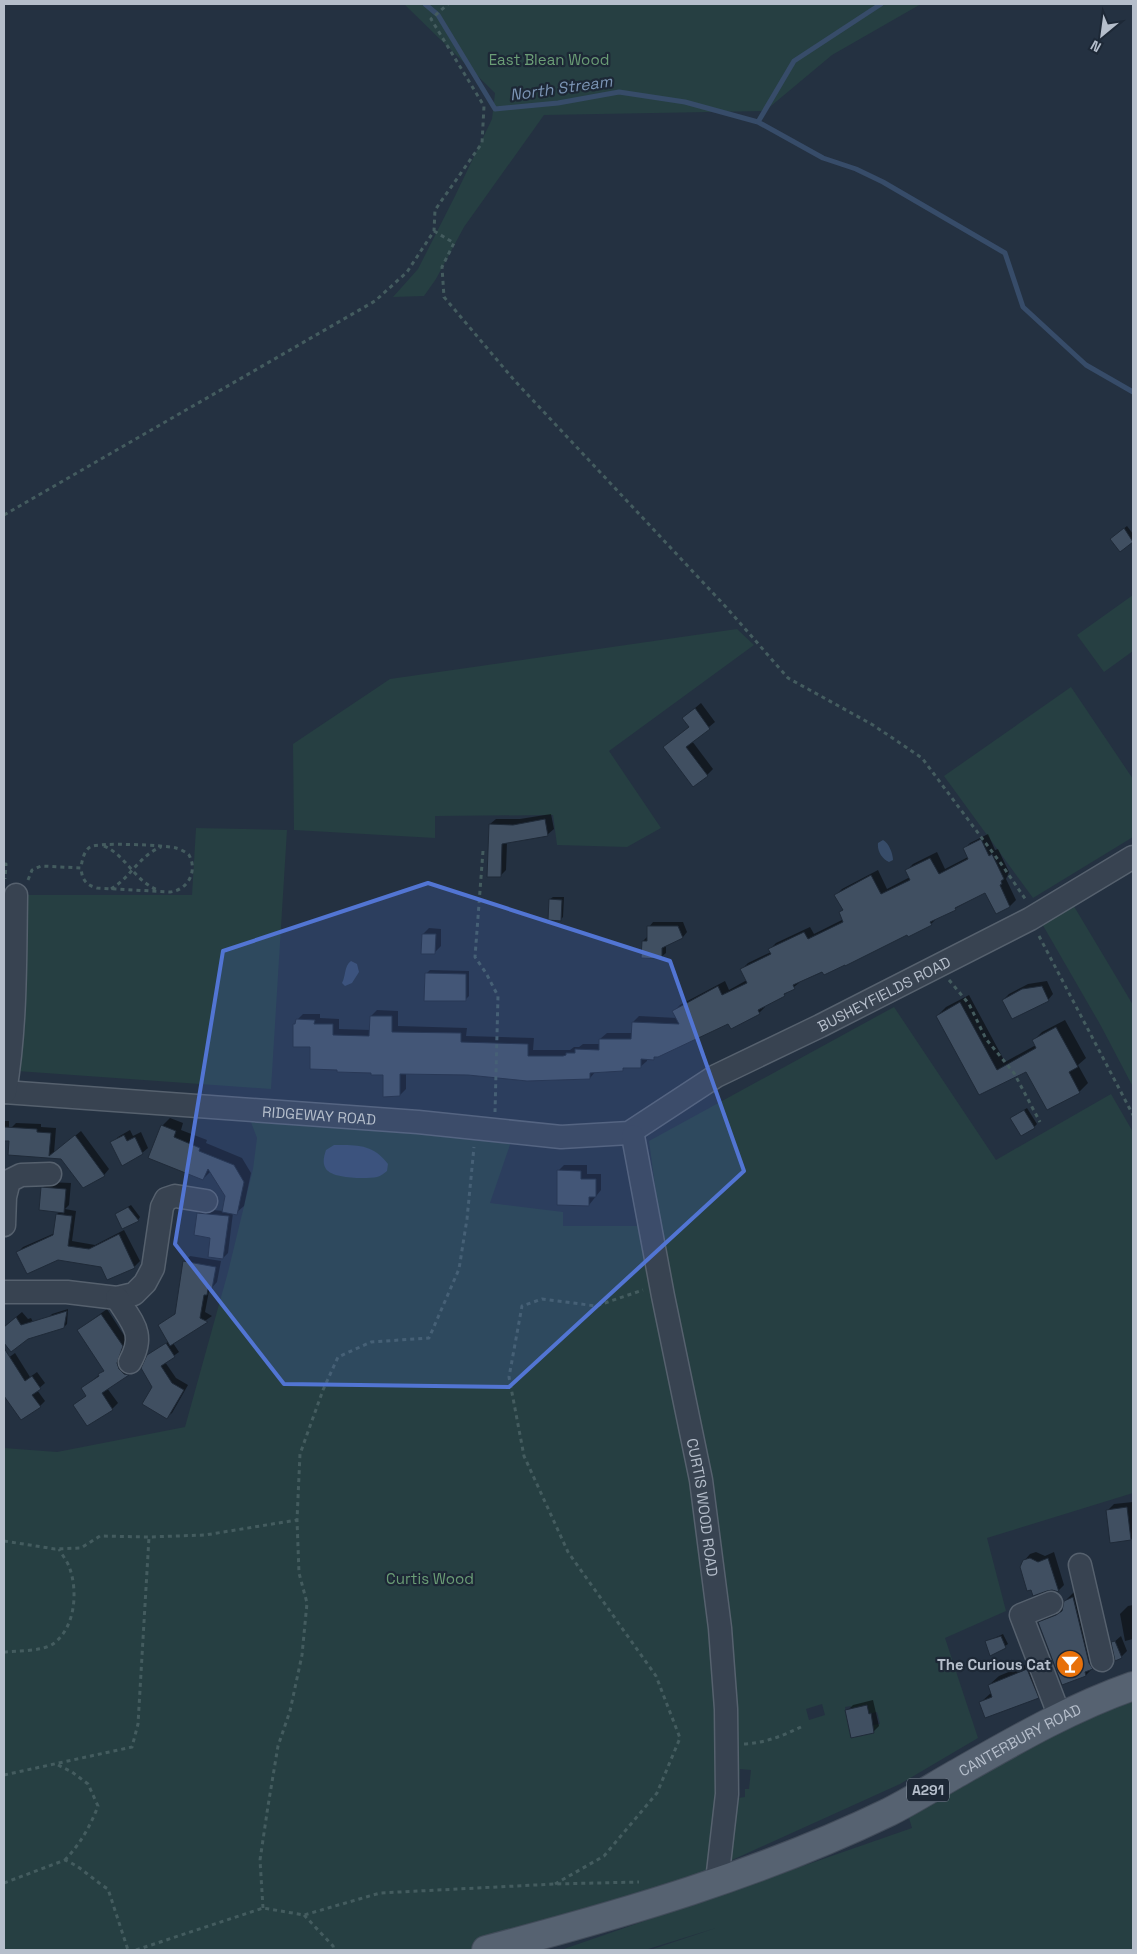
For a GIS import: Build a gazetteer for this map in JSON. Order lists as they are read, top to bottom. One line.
{"streets":{"main road":["CANTERBURY ROAD","A291"],"street":["BUSHEYFIELDS ROAD","RIDGEWAY ROAD","CURTIS WOOD ROAD"]},"crossings":[["BUSHEYFIELDS ROAD","RIDGEWAY ROAD"],["BUSHEYFIELDS ROAD","CURTIS WOOD ROAD"],["RIDGEWAY ROAD","CURTIS WOOD ROAD"],["CURTIS WOOD ROAD","CANTERBURY ROAD"],["CURTIS WOOD ROAD","A291"],["CANTERBURY ROAD","A291"]],"water":["North Stream"],"parks":["East Blean Wood","Curtis Wood"],"places":{"bar":["The Curious Cat"]},"north":"bottom left"}
